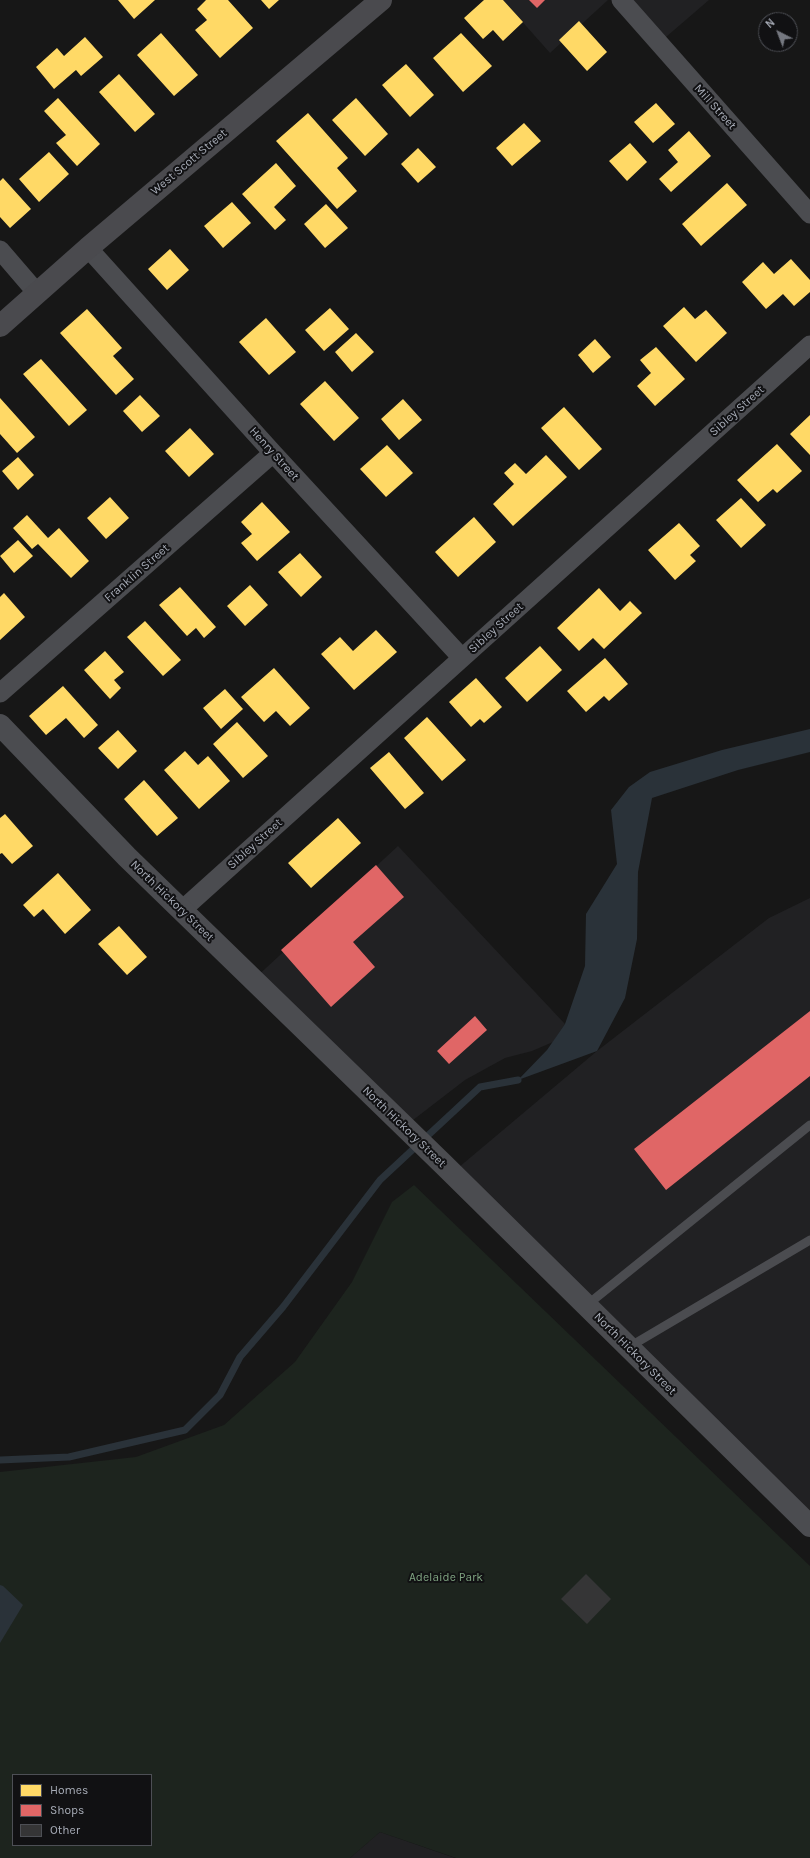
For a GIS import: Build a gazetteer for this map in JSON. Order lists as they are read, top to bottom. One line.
{"streets":{"main road":["West Scott Street"],"street":["Mill Street","Sibley Street","Henry Street","Franklin Street","North Hickory Street"]},"crossings":[["West Scott Street","Henry Street"],["Sibley Street","Henry Street"],["Sibley Street","North Hickory Street"],["Henry Street","Franklin Street"]],"parks":["Adelaide Park"],"legend":["Homes","Shops","Other"],"north":"top left"}
